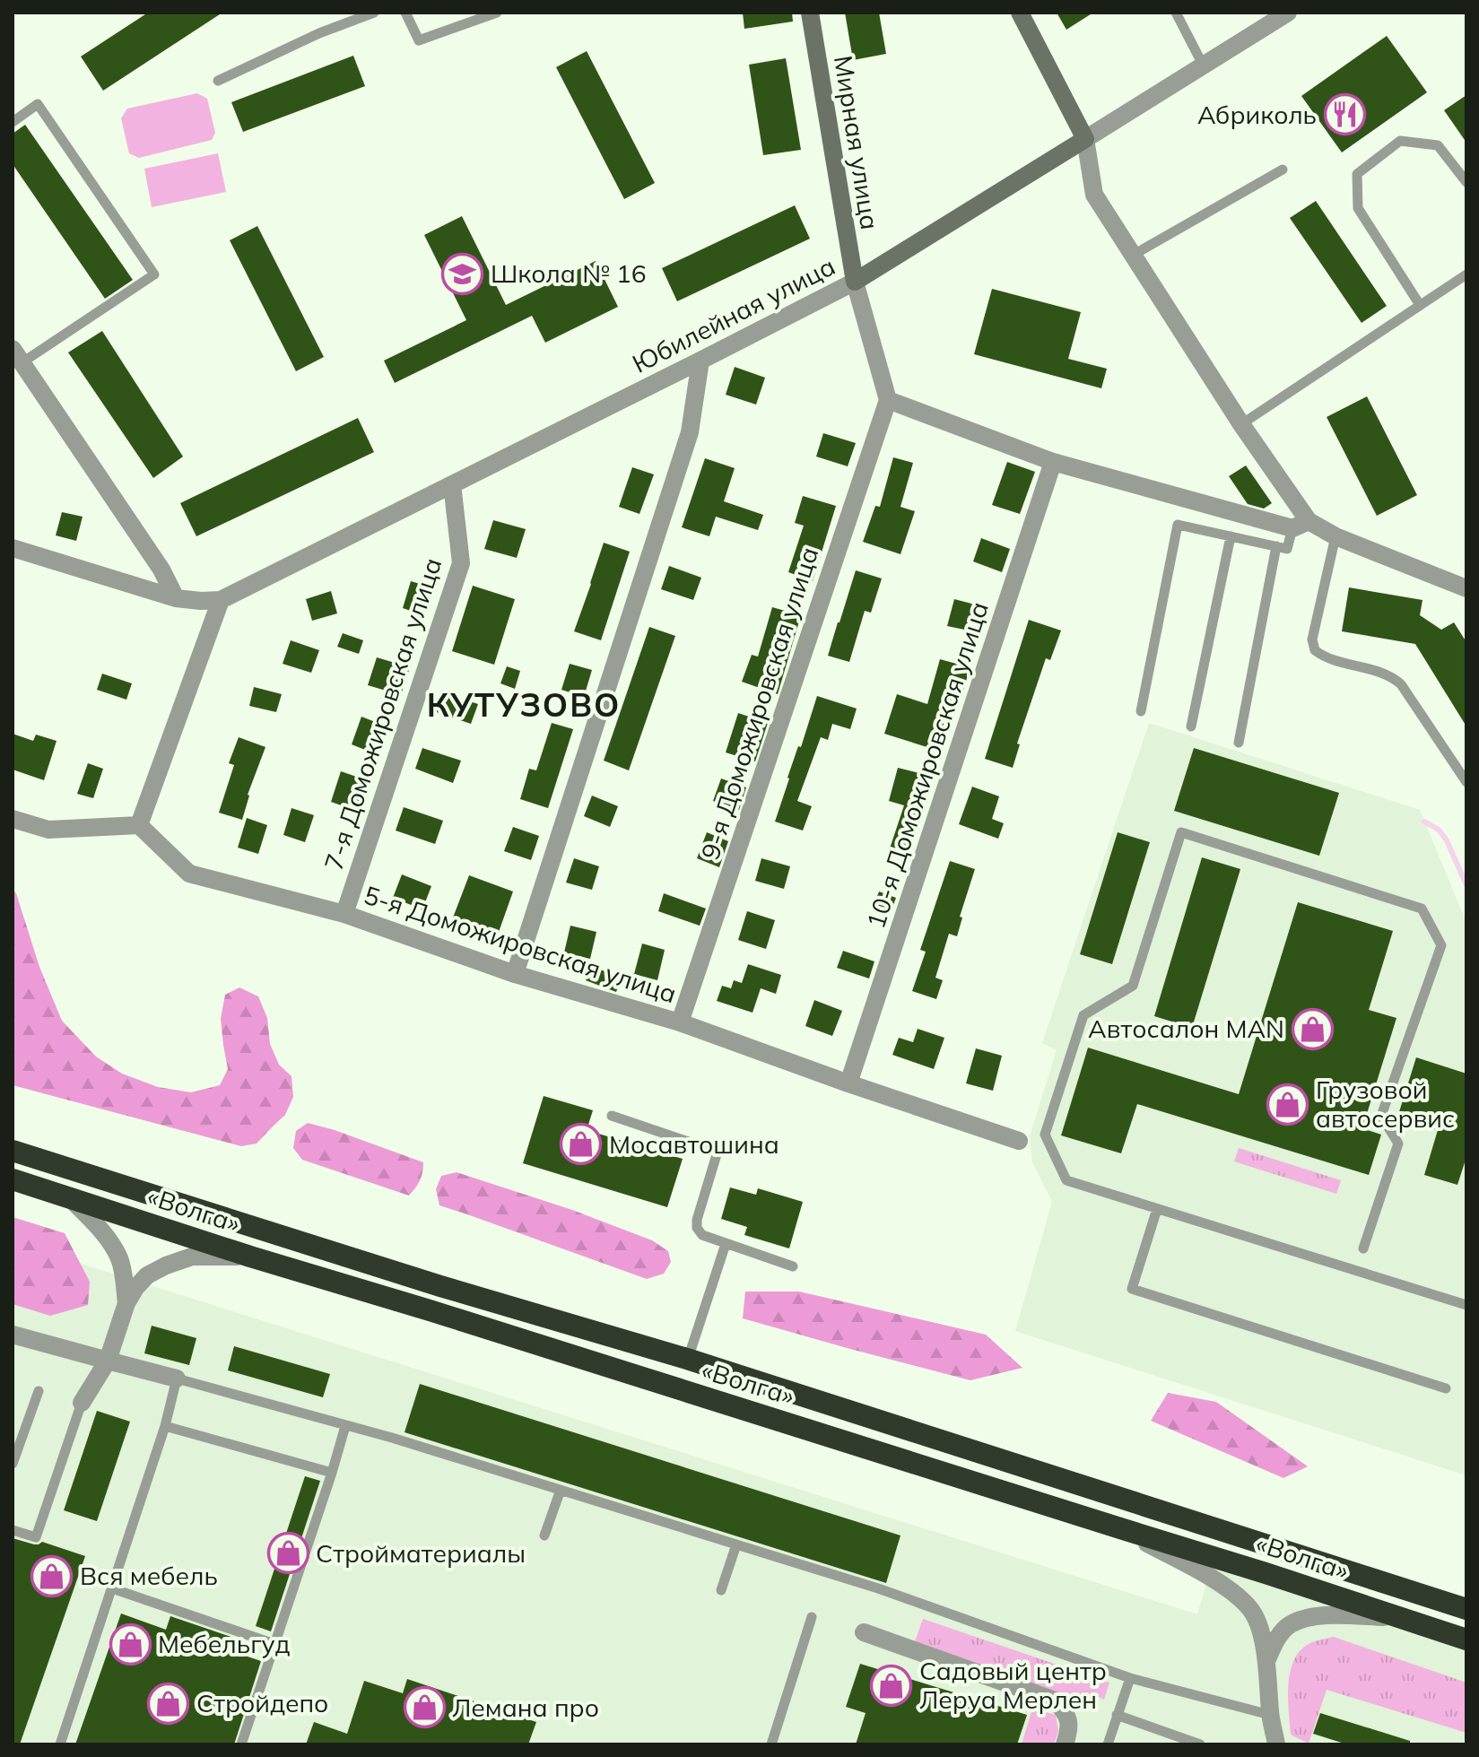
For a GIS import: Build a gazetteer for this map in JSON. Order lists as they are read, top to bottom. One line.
{"streets":{"highway":["«Волга»"],"street":["Мирная улица","Юбилейная улица","9-я Доможировская улица","7-я Доможировская улица","10-я Доможировская улица","5-я Доможировская улица"]},"crossings":[["Мирная улица","Юбилейная улица"],["Юбилейная улица","7-я Доможировская улица"],["9-я Доможировская улица","5-я Доможировская улица"],["7-я Доможировская улица","5-я Доможировская улица"],["10-я Доможировская улица","5-я Доможировская улица"]],"districts":["КУТУЗОВО"],"places":{"restaurant":["Абриколь"],"school or university":["Школа № 16"],"shop":["Автосалон MAN","Грузовой автосервис","Мосавтошина","Стройматериалы","Вся мебель","Мебельгуд","Садовый центр Леруа Мерлен","Стройдепо","Лемана про"]}}
